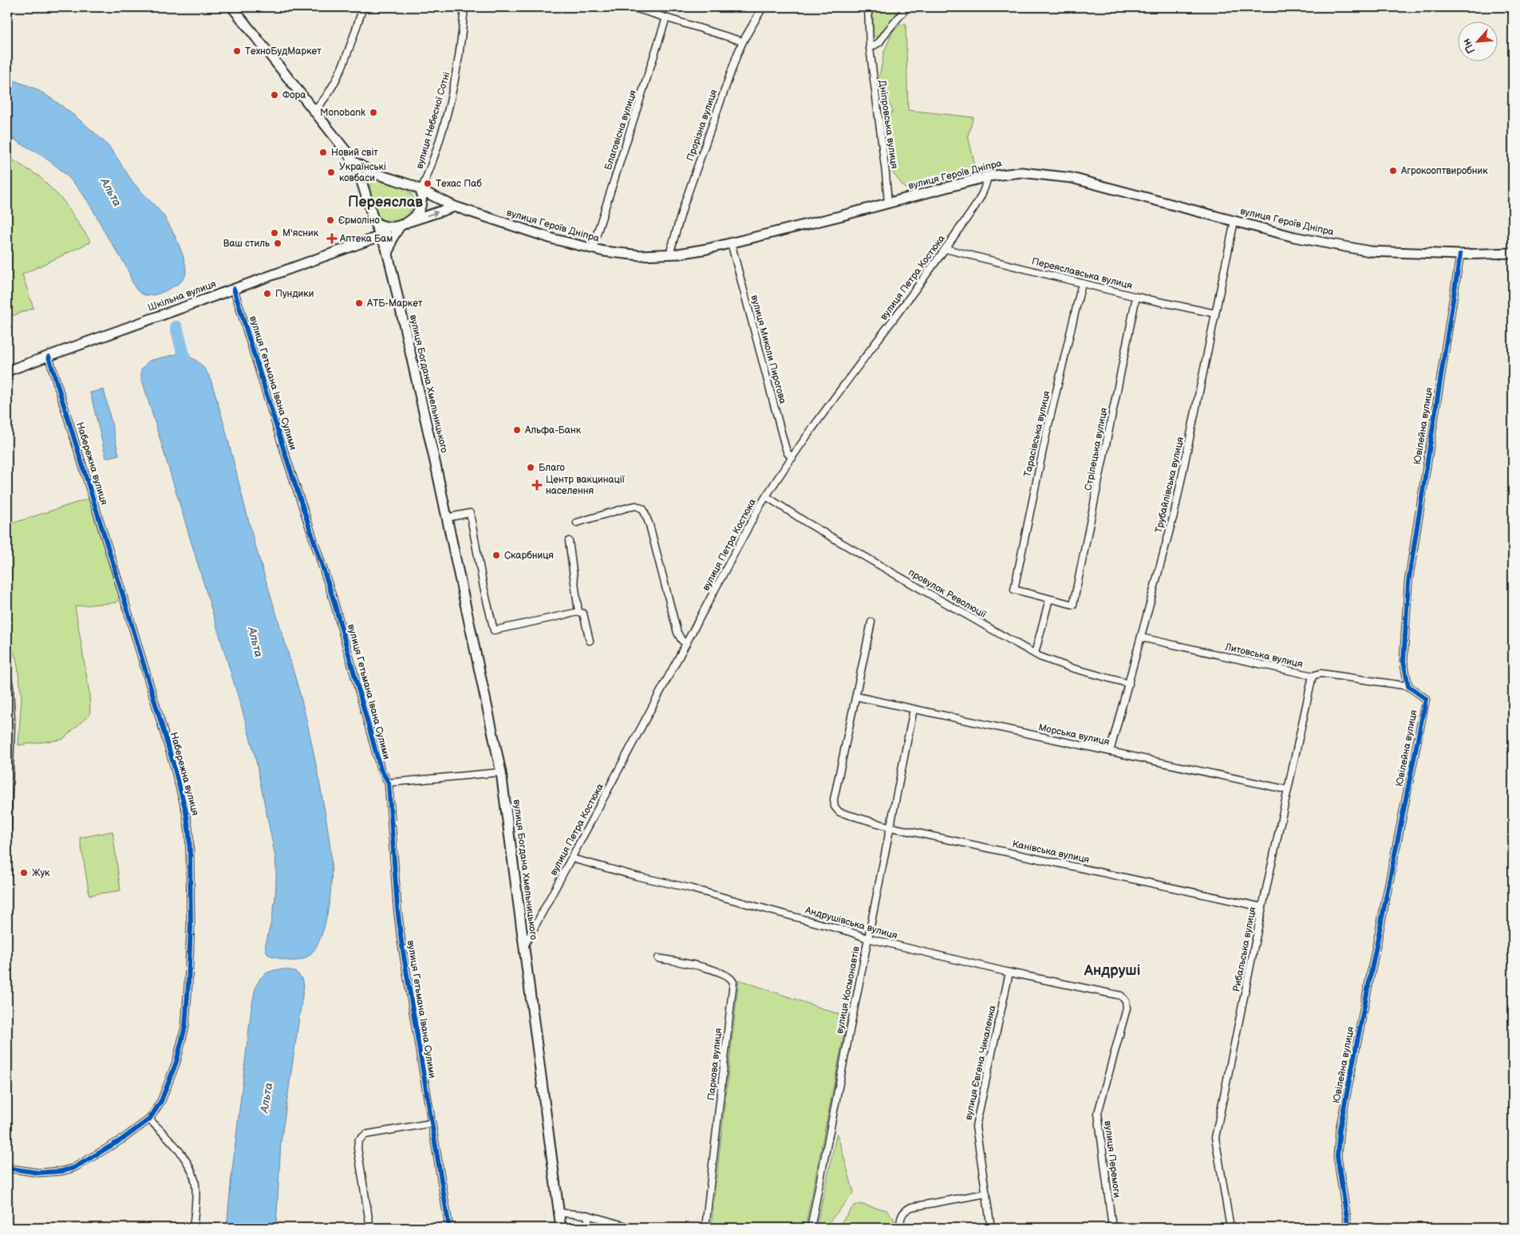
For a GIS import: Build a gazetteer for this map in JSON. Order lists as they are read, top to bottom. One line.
{"streets":{"main road":["вулиця Героїв Дніпра","Шкільна вулиця","вулиця Богдана Хмельницького"],"street":["вулиця Небесної Сотні","Дніпровська вулиця","Прорізна вулиця","Благовісна вулиця","Переяславська вулиця","вулиця Петра Костюка","вулиця Миколи Пирогова","вулиця Гетьмана Івана Сулими","Ювілейна вулиця","Тарасівська вулиця","Стрілецька вулиця","Набережна вулиця","Трубайлівська вулиця","провулок Революції","Литовська вулиця","Морська вулиця","Канівська вулиця","Андрушівська вулиця","Рибальська вулиця","вулиця Космонавтів","вулиця Євгена Чикаленка","Паркова вулиця","вулиця Перемоги"]},"crossings":[["вулиця Небесної Сотні","вулиця Героїв Дніпра"],["вулиця Небесної Сотні","Шкільна вулиця"],["вулиця Небесної Сотні","вулиця Богдана Хмельницького"],["Дніпровська вулиця","вулиця Героїв Дніпра"],["Прорізна вулиця","вулиця Героїв Дніпра"],["Благовісна вулиця","вулиця Героїв Дніпра"],["вулиця Героїв Дніпра","вулиця Петра Костюка"],["вулиця Героїв Дніпра","Шкільна вулиця"],["вулиця Героїв Дніпра","вулиця Миколи Пирогова"],["вулиця Героїв Дніпра","вулиця Богдана Хмельницького"],["вулиця Героїв Дніпра","Ювілейна вулиця"],["вулиця Героїв Дніпра","Трубайлівська вулиця"],["Переяславська вулиця","вулиця Петра Костюка"],["Переяславська вулиця","Тарасівська вулиця"],["Переяславська вулиця","Стрілецька вулиця"],["Переяславська вулиця","Трубайлівська вулиця"],["вулиця Петра Костюка","вулиця Миколи Пирогова"],["вулиця Петра Костюка","вулиця Богдана Хмельницького"],["вулиця Петра Костюка","провулок Революції"],["вулиця Петра Костюка","Андрушівська вулиця"],["Шкільна вулиця","вулиця Гетьмана Івана Сулими"],["Шкільна вулиця","вулиця Богдана Хмельницького"],["Шкільна вулиця","Набережна вулиця"],["Ювілейна вулиця","Литовська вулиця"],["Тарасівська вулиця","Стрілецька вулиця"],["Трубайлівська вулиця","провулок Революції"],["Трубайлівська вулиця","Литовська вулиця"],["Трубайлівська вулиця","Морська вулиця"],["Литовська вулиця","Рибальська вулиця"],["Морська вулиця","Канівська вулиця"],["Морська вулиця","Рибальська вулиця"],["Морська вулиця","вулиця Космонавтів"],["Канівська вулиця","Рибальська вулиця"],["Канівська вулиця","вулиця Космонавтів"],["Андрушівська вулиця","вулиця Космонавтів"],["Андрушівська вулиця","вулиця Євгена Чикаленка"],["Андрушівська вулиця","вулиця Перемоги"]],"districts":["Переяслав","Андруші"],"water":["Альта"],"places":{"other":["ТехноБудМаркет","Фора","Monobank","Новий світ","Агрокооптвиробник","Українські ковбаси","Техас Паб","Єрмоліно","М'ясник","Ваш стиль","Пундики","АТБ-Маркет","Альфа-Банк","Благо","Скарбниця","Жук"],"health":["Аптека Бам","Центр вакцинації населення"]},"north":"bottom left"}
